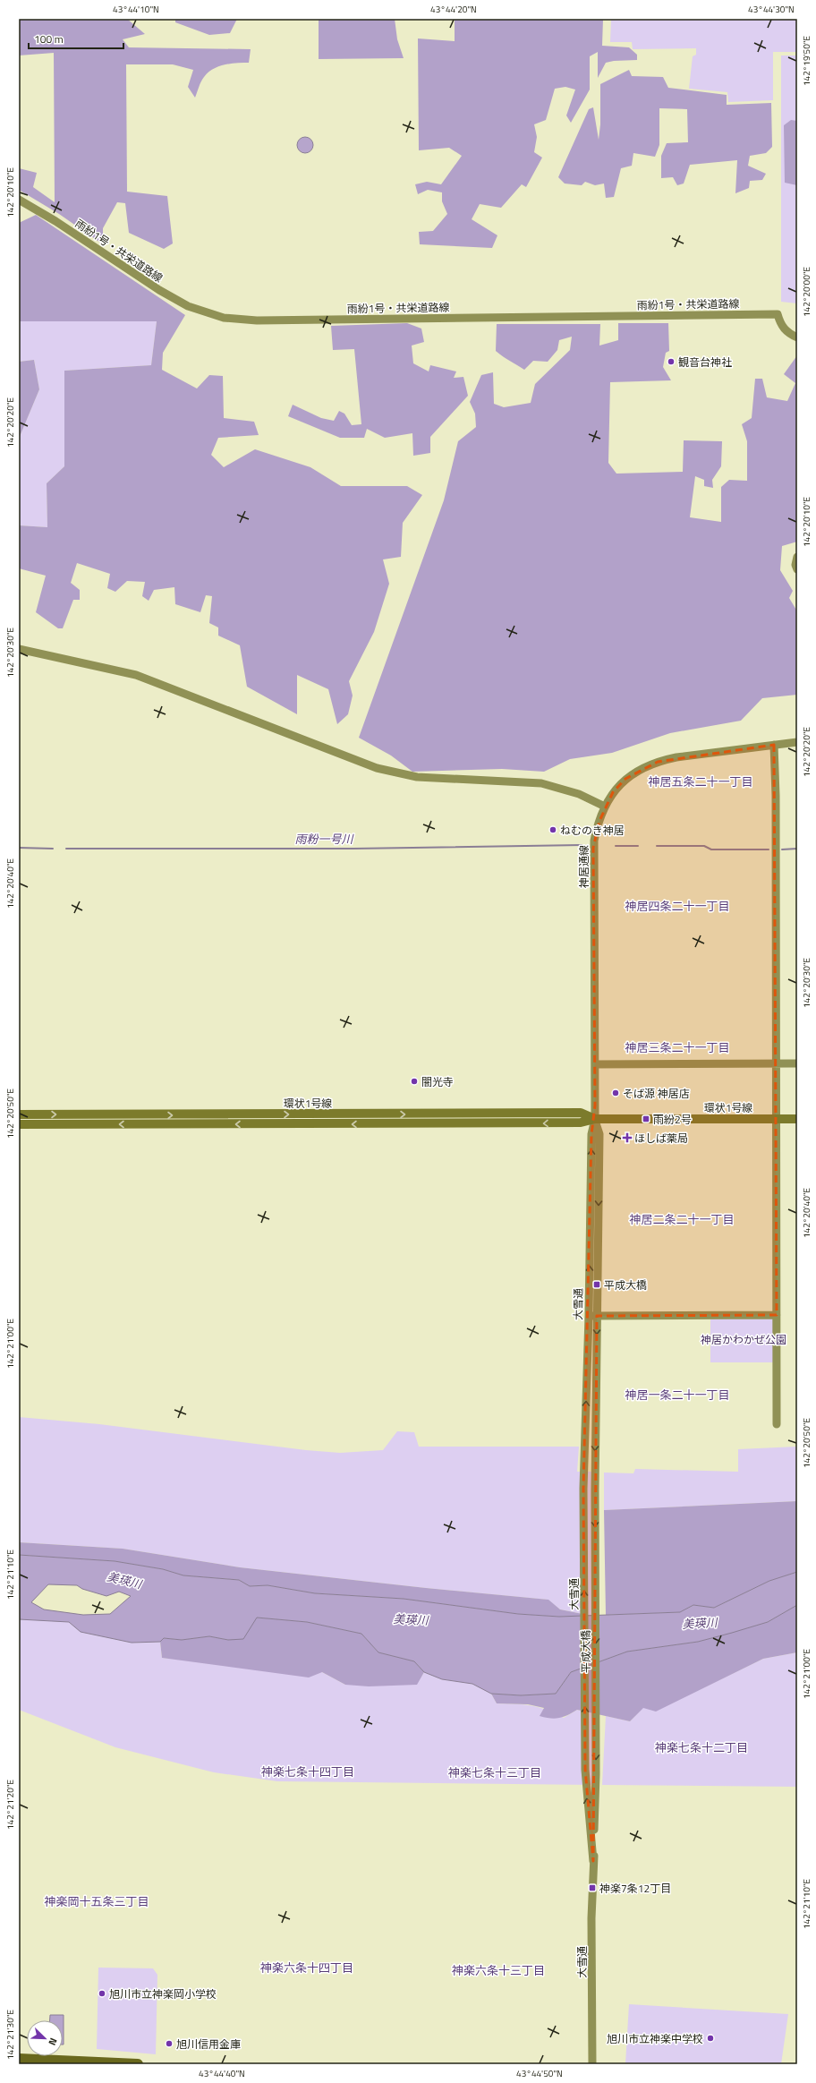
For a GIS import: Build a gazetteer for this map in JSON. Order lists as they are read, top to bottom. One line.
{"streets":{"main road":["環状1号線"],"street":["雨紛1号・共栄道路線","神居通線","大雪通","平成大橋"]},"crossings":[["神居通線","環状1号線"],["神居通線","大雪通"],["環状1号線","大雪通"],["大雪通","平成大橋"]],"one_way":["平成大橋"],"districts":["神居五条二十一丁目","神居四条二十一丁目","神居三条二十一丁目","神居二条二十一丁目","神居一条二十一丁目","神楽七条十二丁目","神楽七条十四丁目","神楽七条十三丁目","神楽岡十五条三丁目","神楽六条十四丁目","神楽六条十三丁目"],"water":["雨粉一号川","美瑛川"],"parks":["神居かわかぜ公園"],"places":{"other":["観音台神社","ねむのき神居","闇光寺","そば源 神居店","旭川市立神楽岡小学校","旭川市立神楽中学校","旭川信用金庫"],"transit":["雨紛2号","平成大橋","神楽7条12丁目"],"health":["ほしば薬局"]},"scale_bar":"100 m","north":"bottom right","coordinates":["43°44'10\"N","43°44'20\"N","43°44'30\"N","142°19'50\"E","142°20'10\"E","142°20'00\"E","142°20'20\"E","142°20'30\"E","142°20'40\"E","142°20'50\"E","142°21'00\"E","142°21'10\"E","142°21'20\"E","142°21'30\"E","43°44'40\"N","43°44'50\"N"]}
